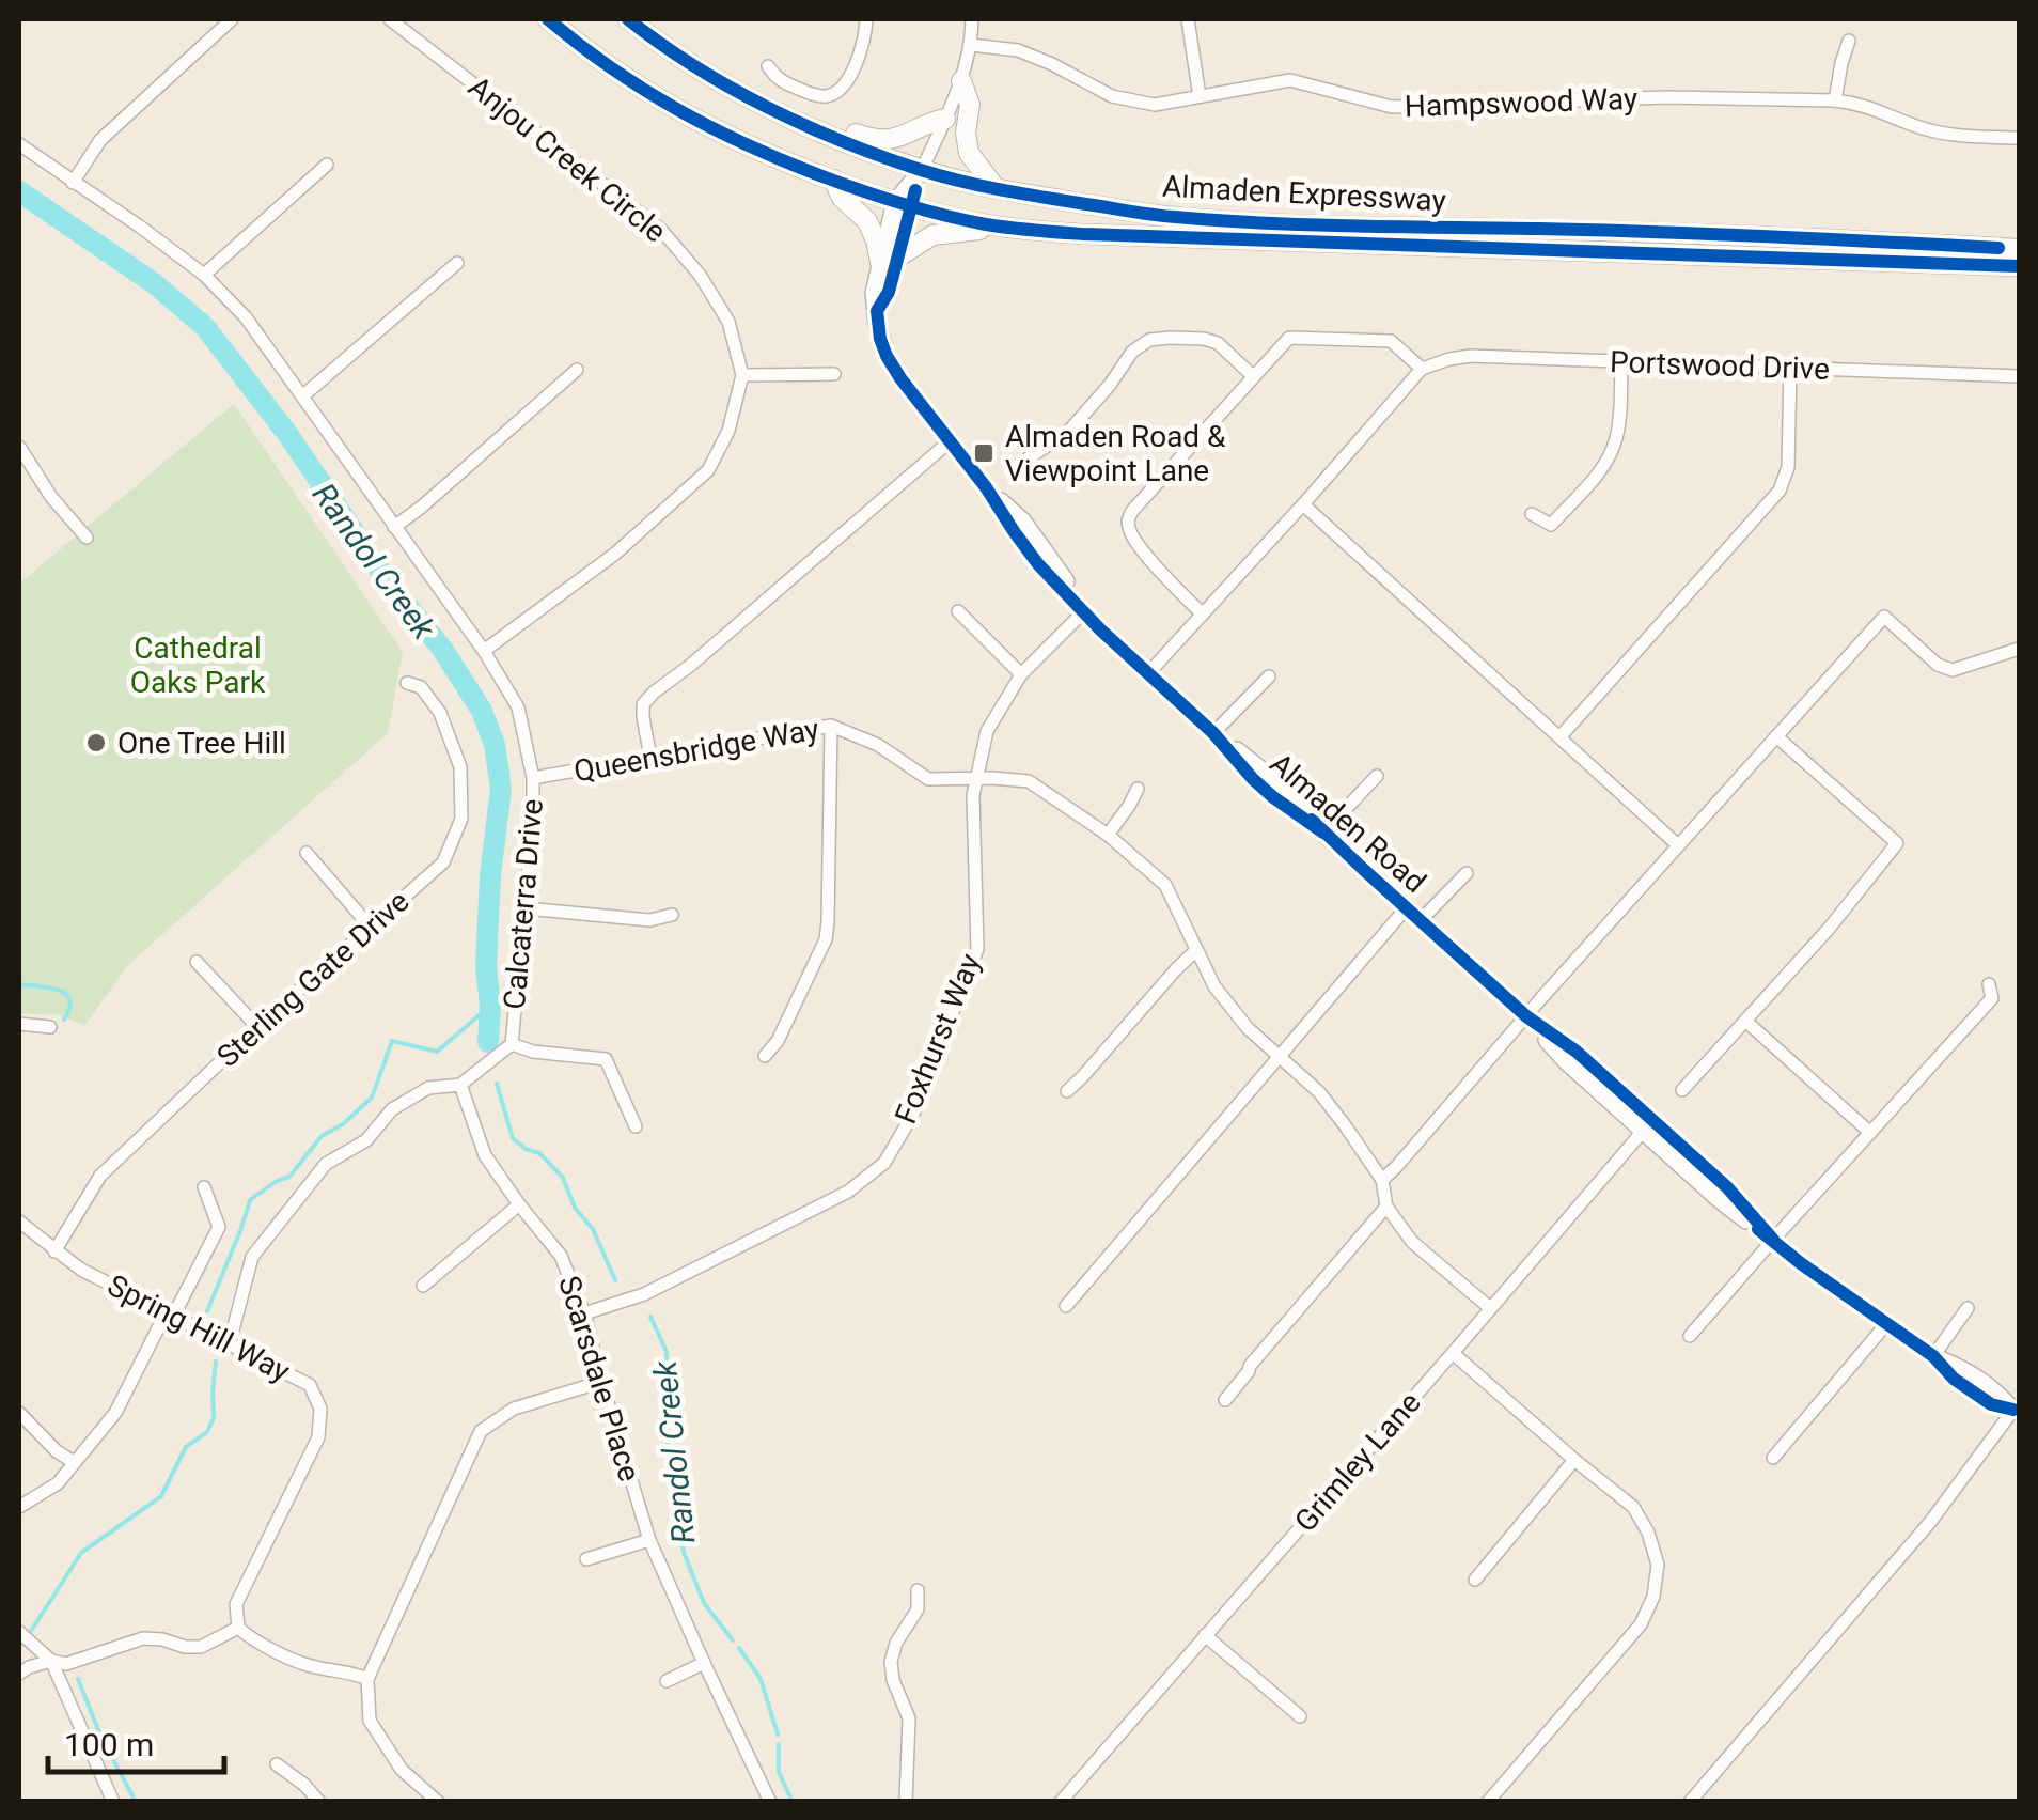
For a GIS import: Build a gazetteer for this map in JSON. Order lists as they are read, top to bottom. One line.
{"streets":{"main road":["Almaden Expressway"],"street":["Hampswood Way","Anjou Creek Circle","Portswood Drive","Queensbridge Way","Almaden Road","Calcaterra Drive","Sterling Gate Drive","Foxhurst Way","Spring Hill Way","Scarsdale Place","Grimley Lane"]},"crossings":[["Anjou Creek Circle","Calcaterra Drive"],["Almaden Expressway","Almaden Road"],["Queensbridge Way","Calcaterra Drive"],["Queensbridge Way","Foxhurst Way"],["Queensbridge Way","Grimley Lane"],["Almaden Road","Foxhurst Way"],["Almaden Road","Grimley Lane"],["Calcaterra Drive","Spring Hill Way"],["Calcaterra Drive","Scarsdale Place"],["Sterling Gate Drive","Spring Hill Way"],["Foxhurst Way","Scarsdale Place"]],"water":["Randol Creek"],"parks":["Cathedral Oaks Park"],"places":{"transit":["Almaden Road & Viewpoint Lane"],"other":["One Tree Hill"]},"scale_bar":"100 m"}
